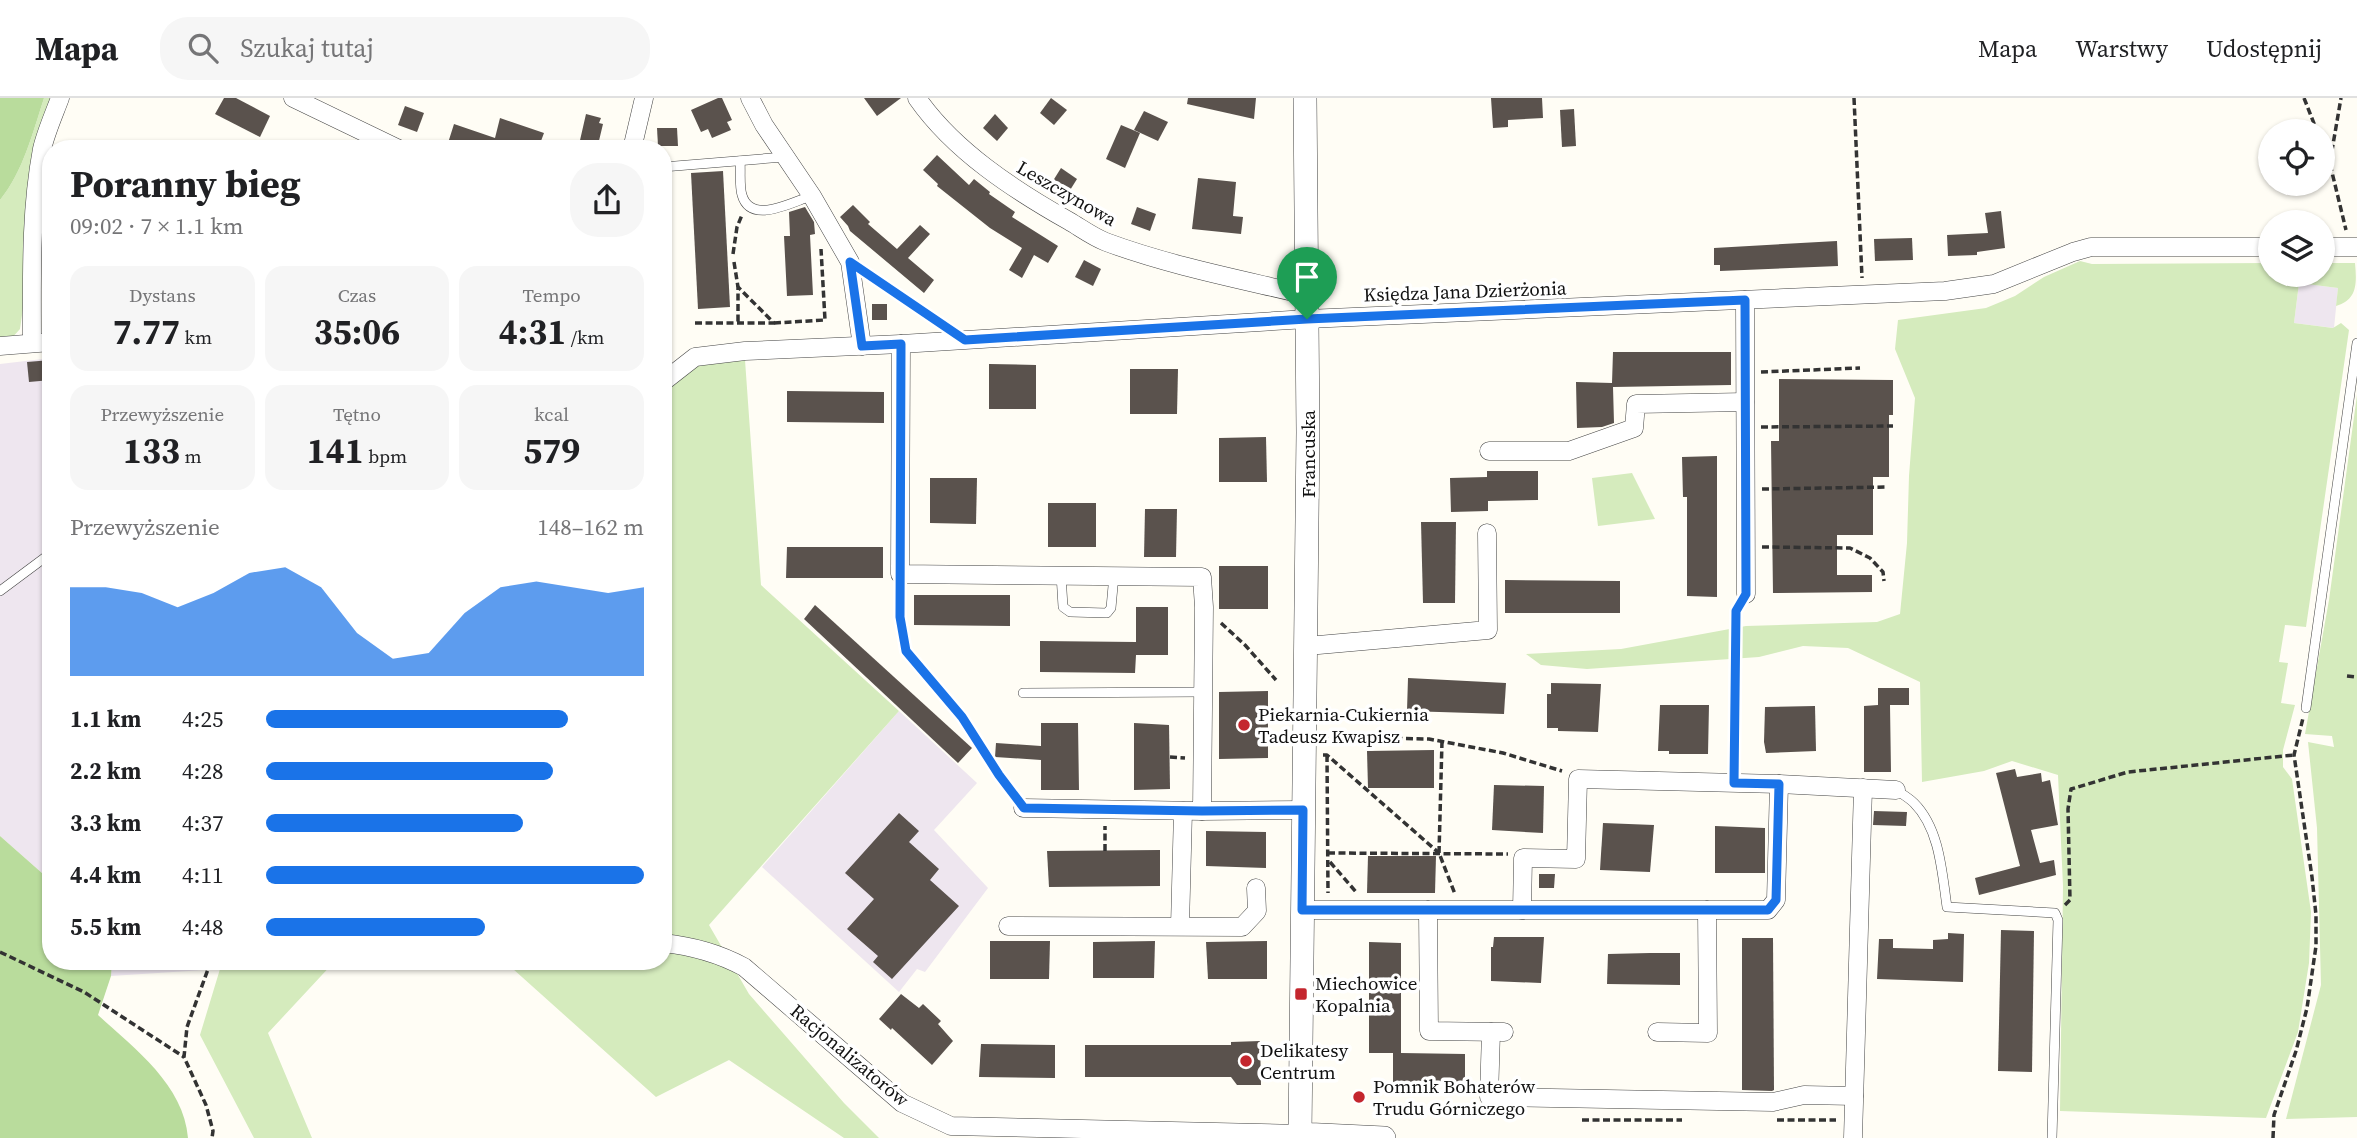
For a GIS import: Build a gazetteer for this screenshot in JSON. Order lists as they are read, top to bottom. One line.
{"streets":{"street":["Leszczynowa","Księdza Jana Dzierżonia","Francuska","Racjonalizatorów"]},"crossings":[["Leszczynowa","Francuska"],["Księdza Jana Dzierżonia","Francuska"],["Francuska","Racjonalizatorów"]],"places":{"other":["Piekarnia-Cukiernia Tadeusz Kwapisz","Delikatesy Centrum","Pomnik Bohaterów Trudu Górniczego"],"transit":["Miechowice Kopalnia"]},"page":{"header":"Mapa","search":"Szukaj tutaj","nav":["Mapa","Warstwy","Udostępnij"],"heading":["Poranny bieg","09:02 · 7 × 1.1 km"],"stats":[["Dystans","7.77 km"],["Czas","35:06"],["Tempo","4:31 /km"],["Przewyższenie","133 m"],["Tętno","141 bpm"],["kcal","579"]],"chart":["Przewyższenie","148–162 m"],"list":[{"name":"1.1 km","note":"4:25"},{"name":"2.2 km","note":"4:28"},{"name":"3.3 km","note":"4:37"},{"name":"4.4 km","note":"4:11"},{"name":"5.5 km","note":"4:48"}]}}
